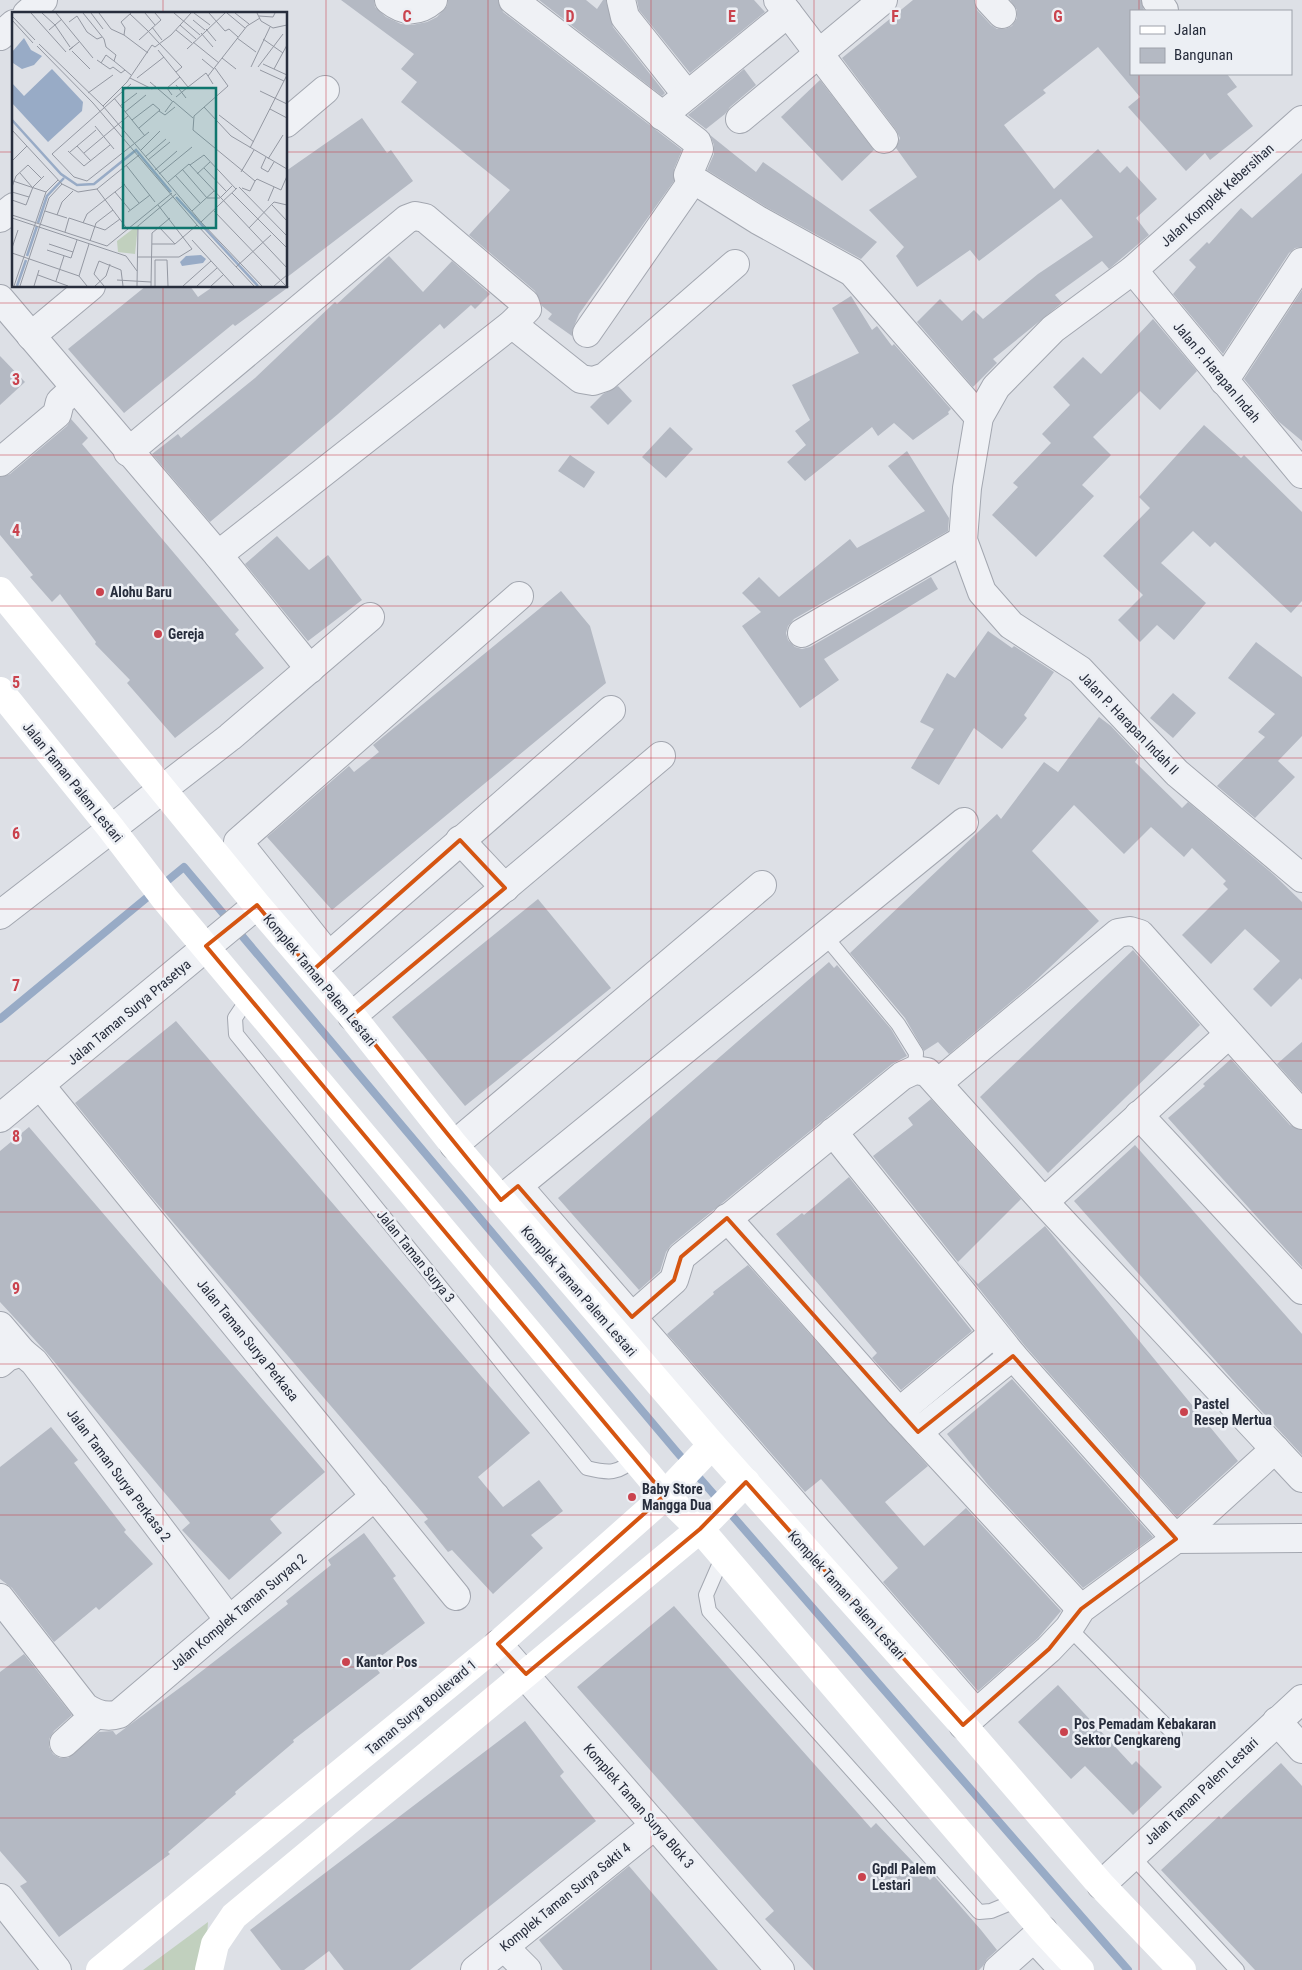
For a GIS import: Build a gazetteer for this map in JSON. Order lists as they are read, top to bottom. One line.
{"streets":{"street":["Jalan Komplek Kebersihan","Jalan P. Harapan Indah","Jalan P. Harapan Indah II","Jalan Taman Palem Lestari","Komplek Taman Palem Lestari","Jalan Taman Surya Prasetya","Jalan Taman Surya Perkasa","Jalan Taman Surya Perkasa 2","Jalan Komplek Taman Suryaq 2","Taman Surya Boulevard 1","Komplek Taman Surya Blok 3","Komplek Taman Surya Sakti 4"],"lane":["Jalan Taman Surya 3"]},"crossings":[["Jalan Komplek Kebersihan","Jalan P. Harapan Indah"],["Jalan Komplek Kebersihan","Jalan P. Harapan Indah II"],["Jalan P. Harapan Indah","Jalan P. Harapan Indah II"],["Jalan Taman Palem Lestari","Komplek Taman Palem Lestari"],["Jalan Taman Palem Lestari","Jalan Taman Surya Prasetya"],["Komplek Taman Palem Lestari","Jalan Taman Surya Prasetya"],["Komplek Taman Palem Lestari","Taman Surya Boulevard 1"],["Jalan Taman Surya Prasetya","Jalan Taman Surya Perkasa"],["Jalan Taman Surya Perkasa","Jalan Komplek Taman Suryaq 2"],["Jalan Taman Surya Perkasa 2","Jalan Komplek Taman Suryaq 2"],["Taman Surya Boulevard 1","Komplek Taman Surya Blok 3"],["Komplek Taman Surya Blok 3","Komplek Taman Surya Sakti 4"]],"places":["Alohu Baru","Gereja","Pastel Resep Mertua","Baby Store Mangga Dua","Kantor Pos","Pos Pemadam Kebakaran Sektor Cengkareng","GpdI Palem Lestari"],"legend":["Jalan","Bangunan"],"grid":{"columns":["C","D","E","F","G"],"rows":["3","4","5","6","7","8","9"]}}
